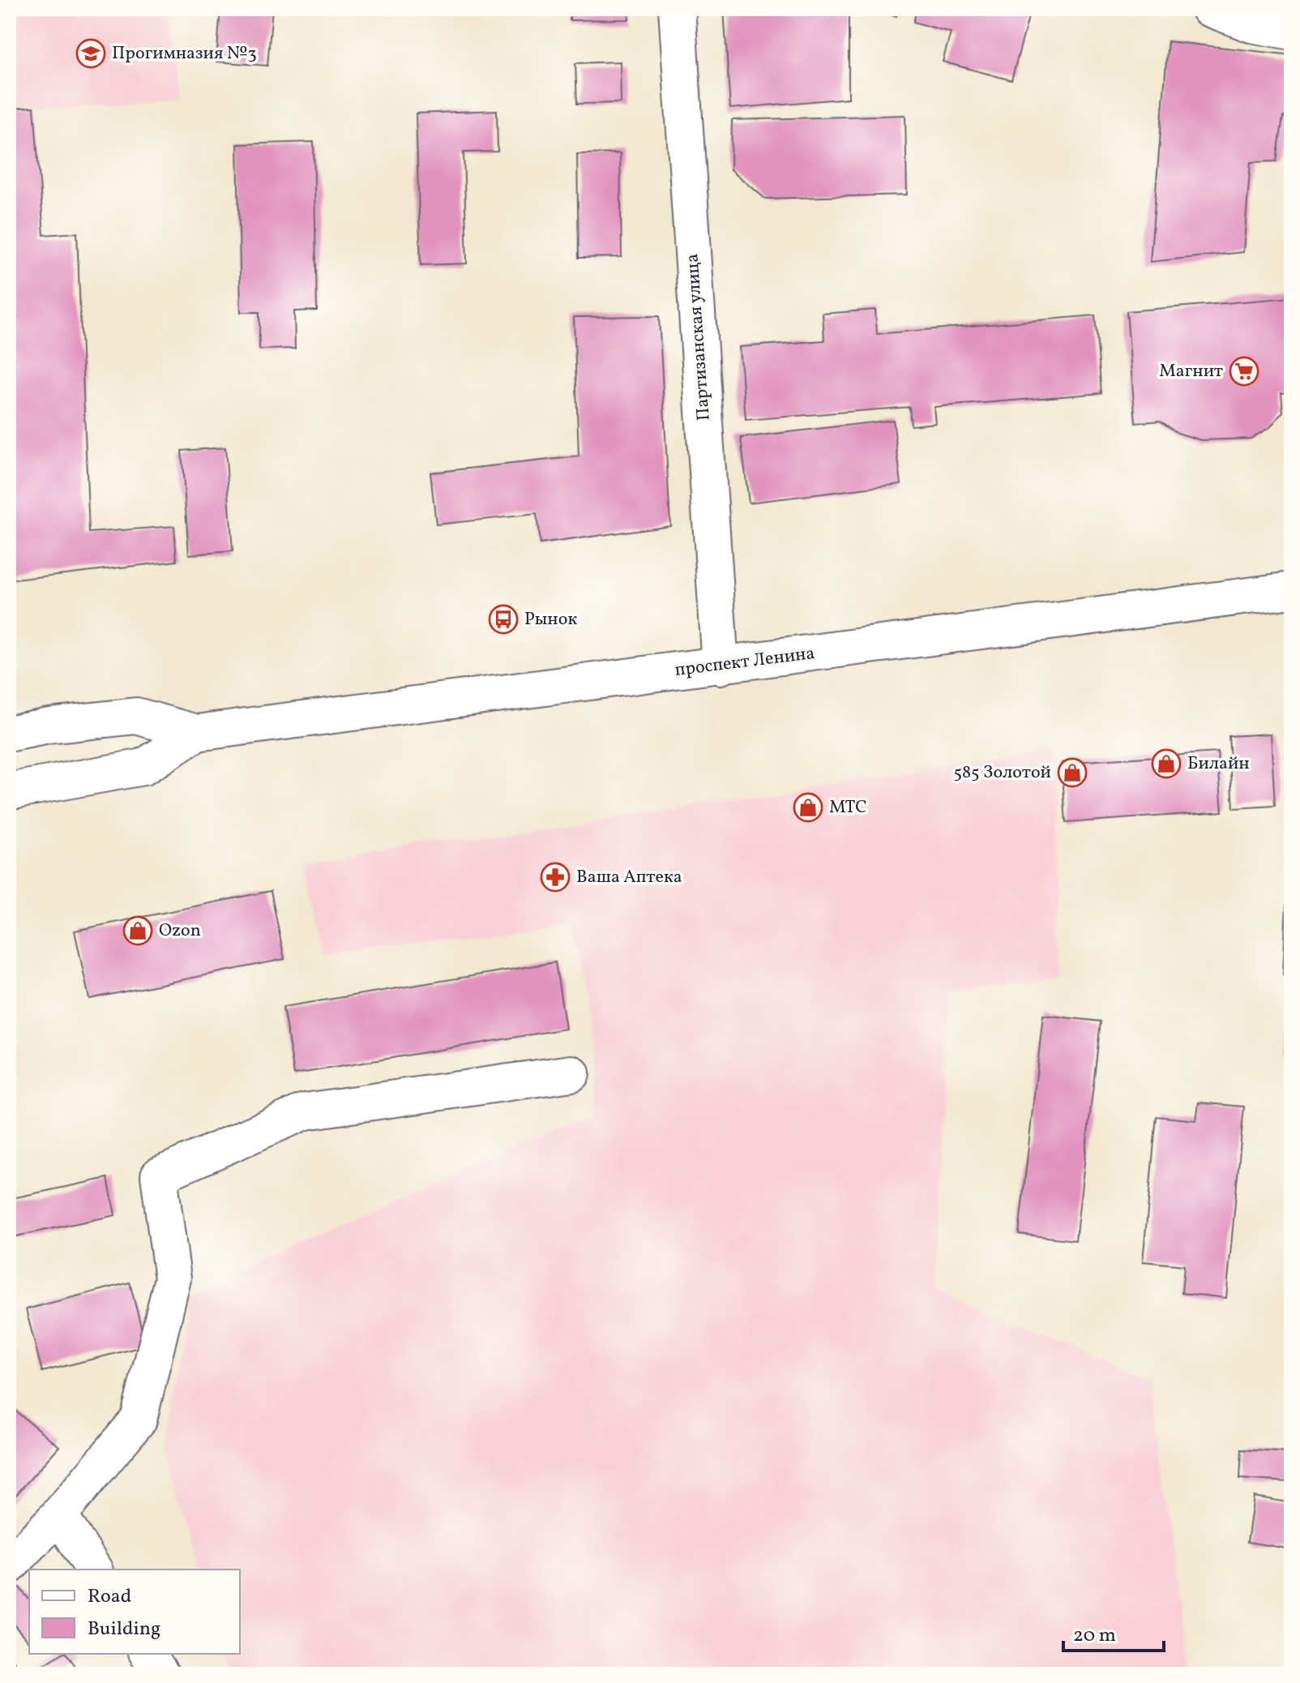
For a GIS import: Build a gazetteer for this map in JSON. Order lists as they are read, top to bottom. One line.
{"streets":{"main road":["Партизанская улица","проспект Ленина"]},"crossings":[["Партизанская улица","проспект Ленина"]],"places":{"school or university":["Прогимназия №3"],"supermarket":["Магнит"],"bus stop":["Рынок"],"shop":["Билайн","585 Золотой","МТС","Ozon"],"pharmacy":["Ваша Аптека"]},"legend":["Road","Building"],"scale_bar":"20 m"}
